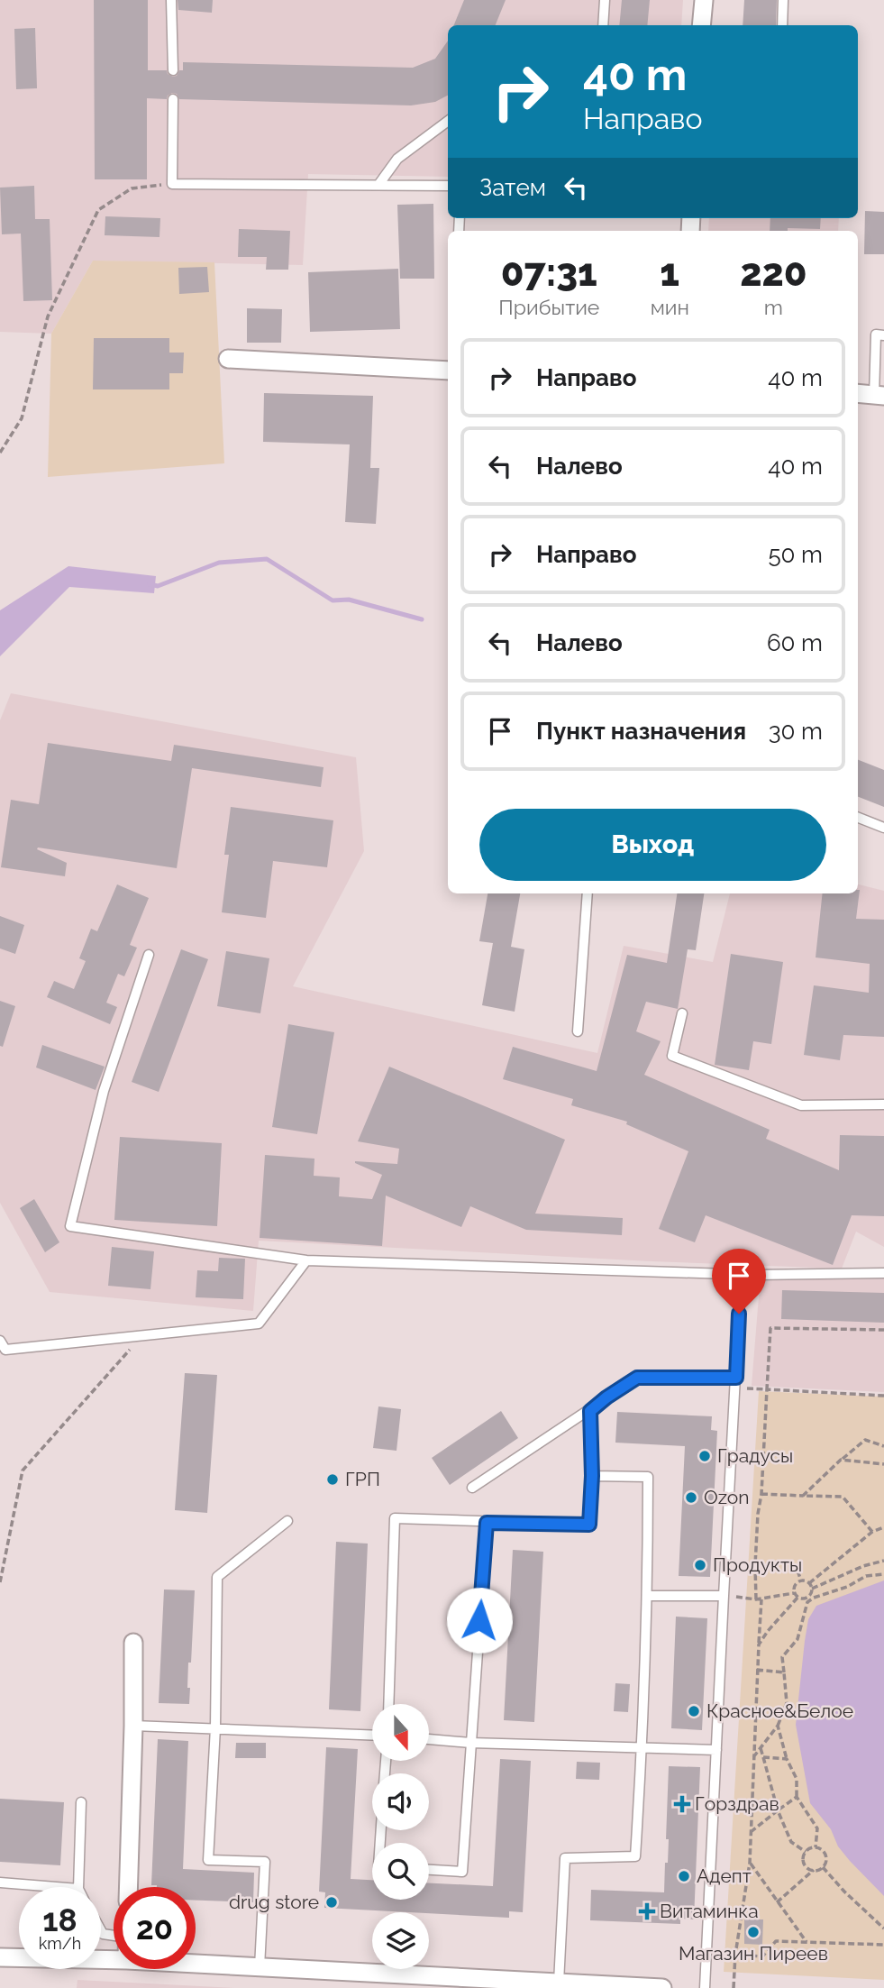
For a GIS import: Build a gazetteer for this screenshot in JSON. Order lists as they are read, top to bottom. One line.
{"places":{"other":["Градусы","ГРП","Ozon","Продукты","Красное&Белое","Адепт","drug store","Магазин Пиреев"],"health":["Горздрав","Витаминка"]},"north":"bottom","page":{"turn":["40 m","Направо"],"then":"Затем","eta":["07:31","Прибытие","1","мин","220","m"],"list":[{"name":"Направо","value":"40 m"},{"name":"Налево","value":"40 m"},{"name":"Направо","value":"50 m"},{"name":"Налево","value":"60 m"},{"name":"Пункт назначения","value":"30 m"}],"buttons":"Выход","speed":"18 km/h","limit":"20"}}
